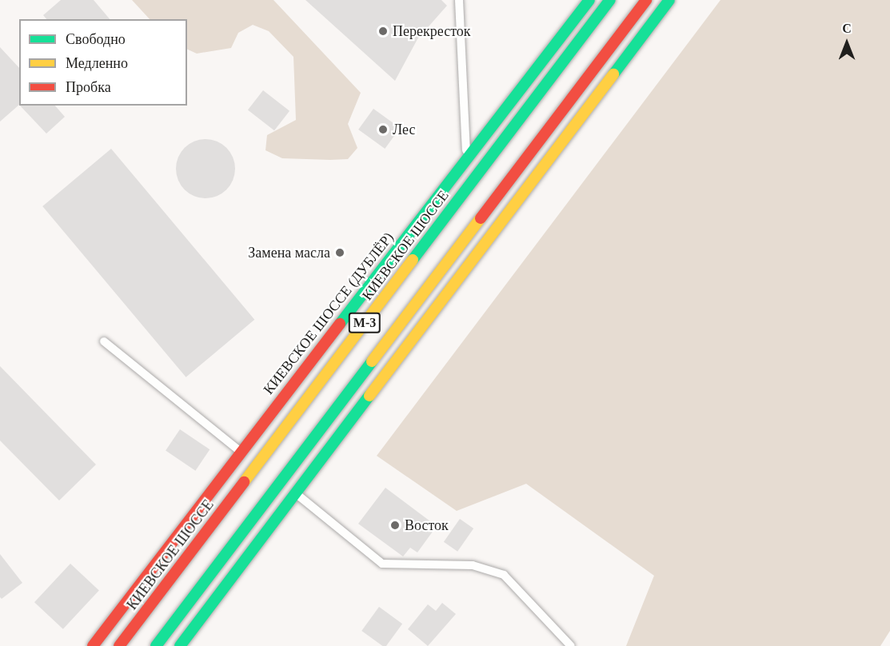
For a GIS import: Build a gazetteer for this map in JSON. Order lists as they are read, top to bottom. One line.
{"streets":{"main road":["КИЕВСКОЕ ШОССЕ","КИЕВСКОЕ ШОССЕ (ДУБЛЁР)","М-3"]},"places":["Перекресток","Лес","Замена масла","Восток"],"legend":["Свободно","Медленно","Пробка"],"north":"top"}
